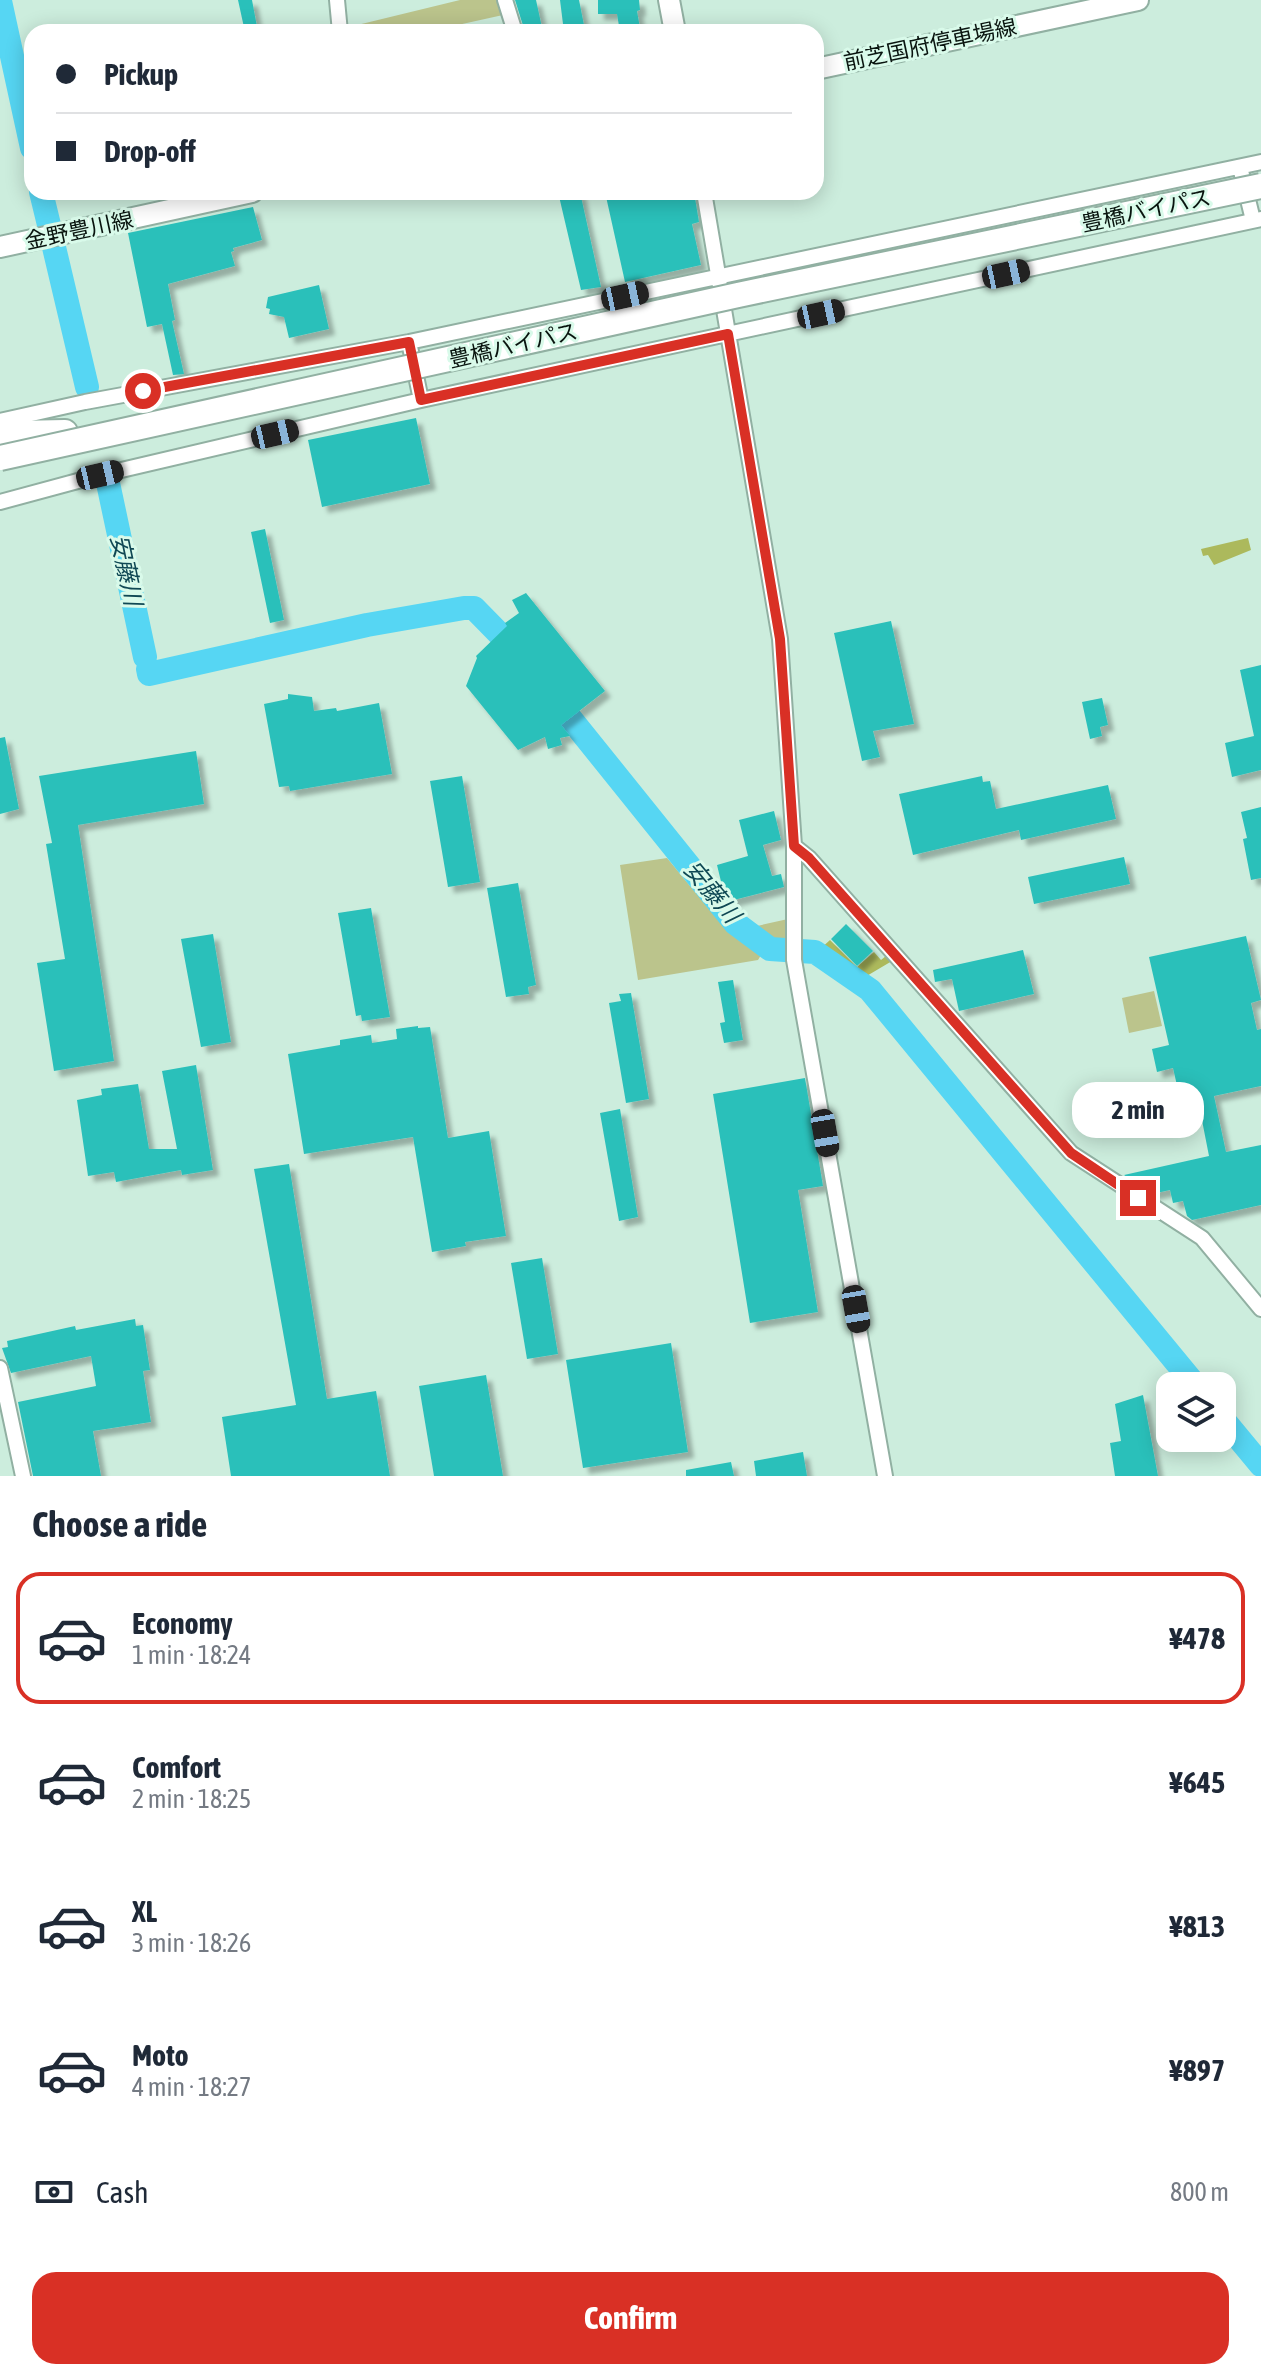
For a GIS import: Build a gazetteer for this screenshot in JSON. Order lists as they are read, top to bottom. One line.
{"streets":{"highway":["豊橋バイパス"],"main road":["前芝国府停車場線","金野豊川線"]},"water":["安藤川"],"page":{"banner":["Pickup","Drop-off"],"bubble":"2 min","heading":"Choose a ride","list":[{"name":"Economy","note":"1 min · 18:24","value":"¥478"},{"name":"Comfort","note":"2 min · 18:25","value":"¥645"},{"name":"XL","note":"3 min · 18:26","value":"¥813"},{"name":"Moto","note":"4 min · 18:27","value":"¥897"}],"pay":["Cash","800 m"],"buttons":"Confirm"}}
